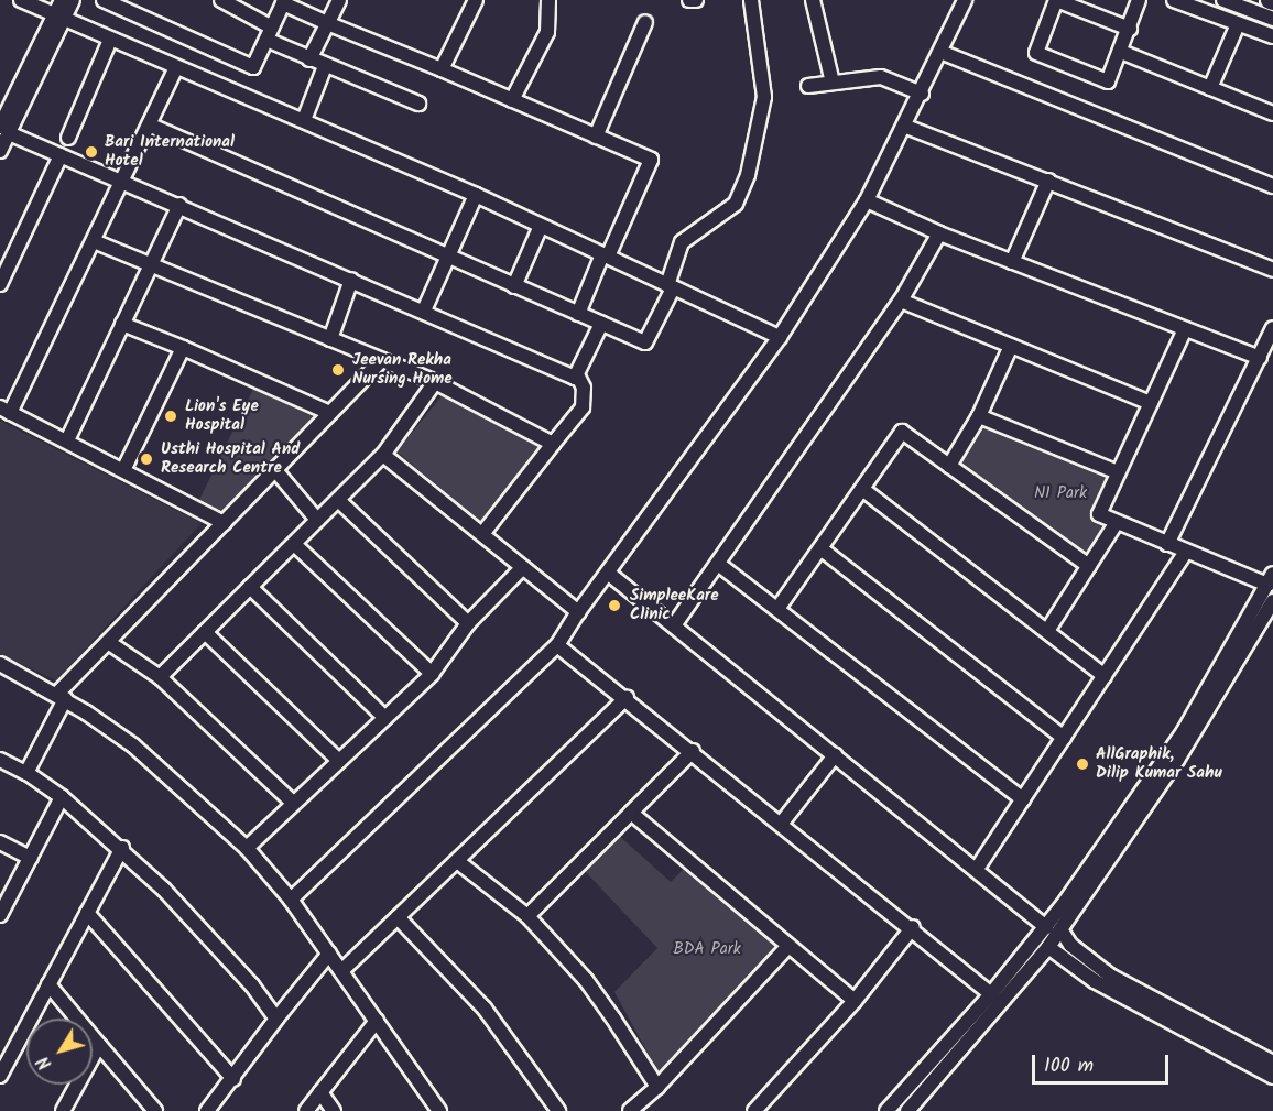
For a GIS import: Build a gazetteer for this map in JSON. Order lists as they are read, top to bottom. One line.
{"parks":["N1 Park","BDA Park"],"places":["Bari International Hotel","Jeevan Rekha Nursing Home","Lion's Eye Hospital","Usthi Hospital And Research Centre","SimpleeKare Clinic","AllGraphik, Dilip Kumar Sahu"],"scale_bar":"100 m","north":"bottom left"}
